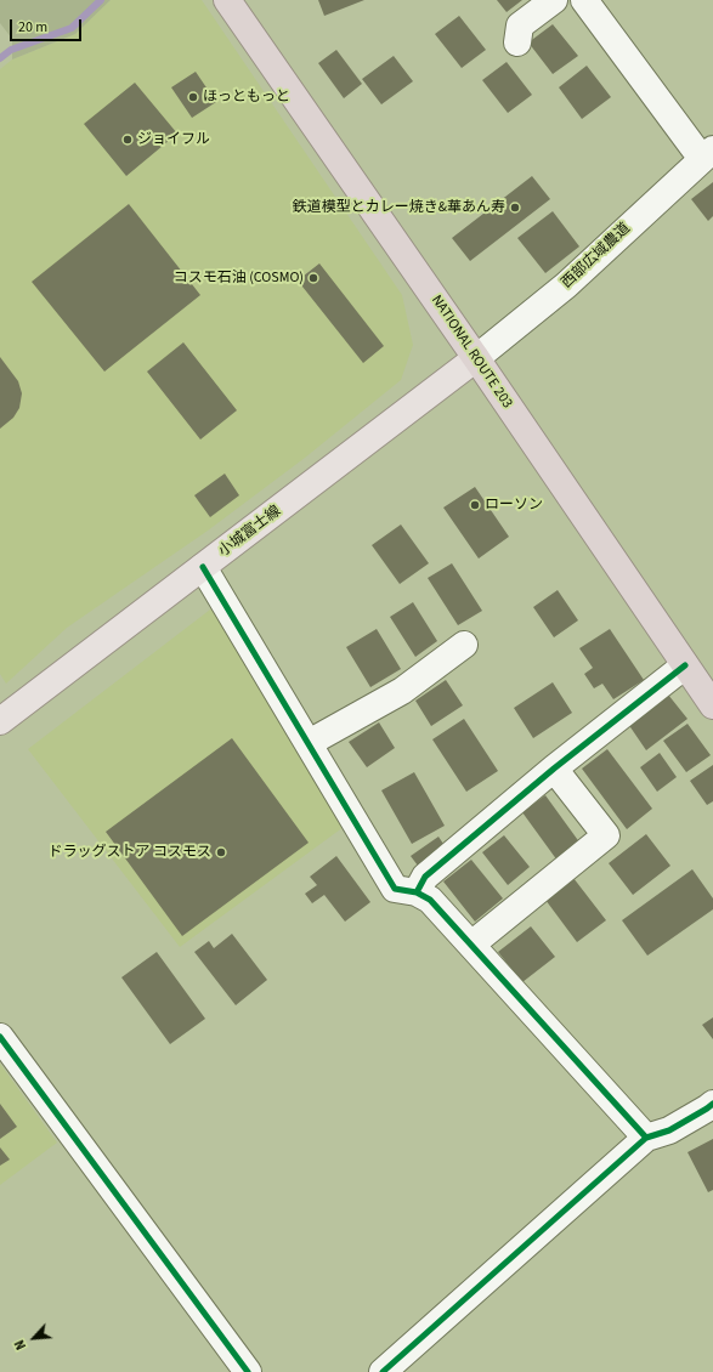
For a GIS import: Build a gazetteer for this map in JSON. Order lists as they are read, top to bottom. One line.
{"streets":{"highway":["NATIONAL ROUTE 203"],"main road":["小城富士線"],"street":["西部広域農道"]},"crossings":[["西部広域農道","NATIONAL ROUTE 203"],["西部広域農道","小城富士線"],["NATIONAL ROUTE 203","小城富士線"]],"places":["ほっともっと","ジョイフル","鉄道模型とカレー焼き&華あん寿","コスモ石油 (COSMO)","ローソン","ドラッグストア コスモス"],"scale_bar":"20 m","north":"bottom left"}
